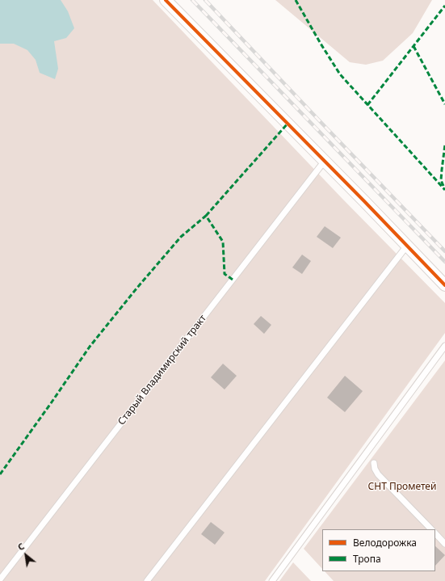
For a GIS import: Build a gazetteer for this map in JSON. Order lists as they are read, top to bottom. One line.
{"streets":{"lane":["Старый Владимирский тракт"]},"parks":["СНТ Прометей"],"legend":["Велодорожка","Тропа"],"north":"top left"}
